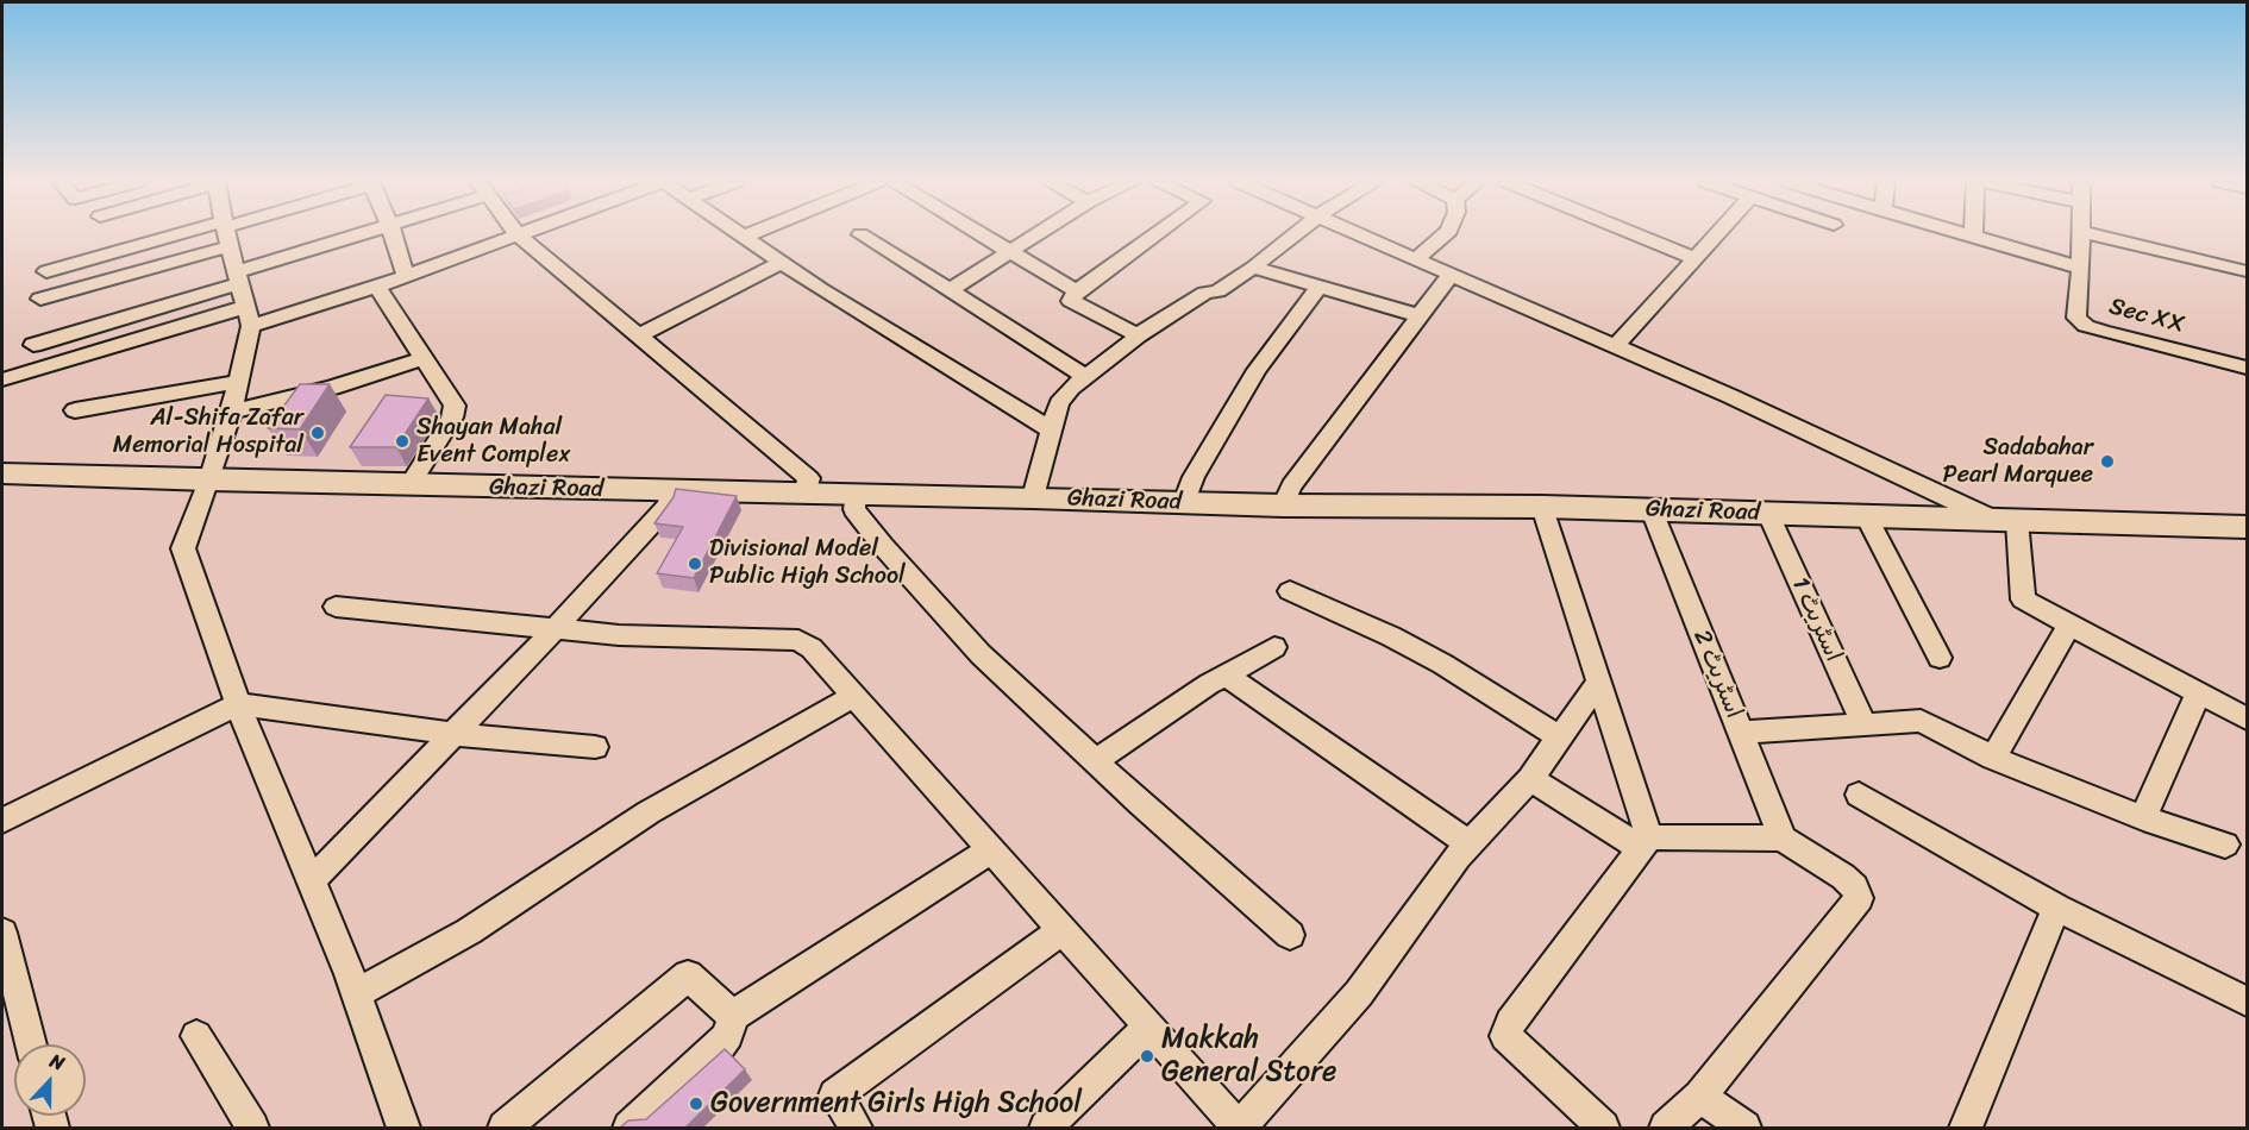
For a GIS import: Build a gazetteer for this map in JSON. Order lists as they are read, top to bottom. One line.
{"streets":{"main road":["Ghazi Road"],"street":["Sec XX","اسٹریٹ 1","اسٹریٹ 2"]},"crossings":[["Ghazi Road","اسٹریٹ 1"],["Ghazi Road","اسٹریٹ 2"]],"places":["Al-Shifa Zafar Memorial Hospital","Shayan Mahal Event Complex","Sadabahar Pearl Marquee","Divisional Model Public High School","Makkah General Store","Government Girls High School"],"north":"top"}
